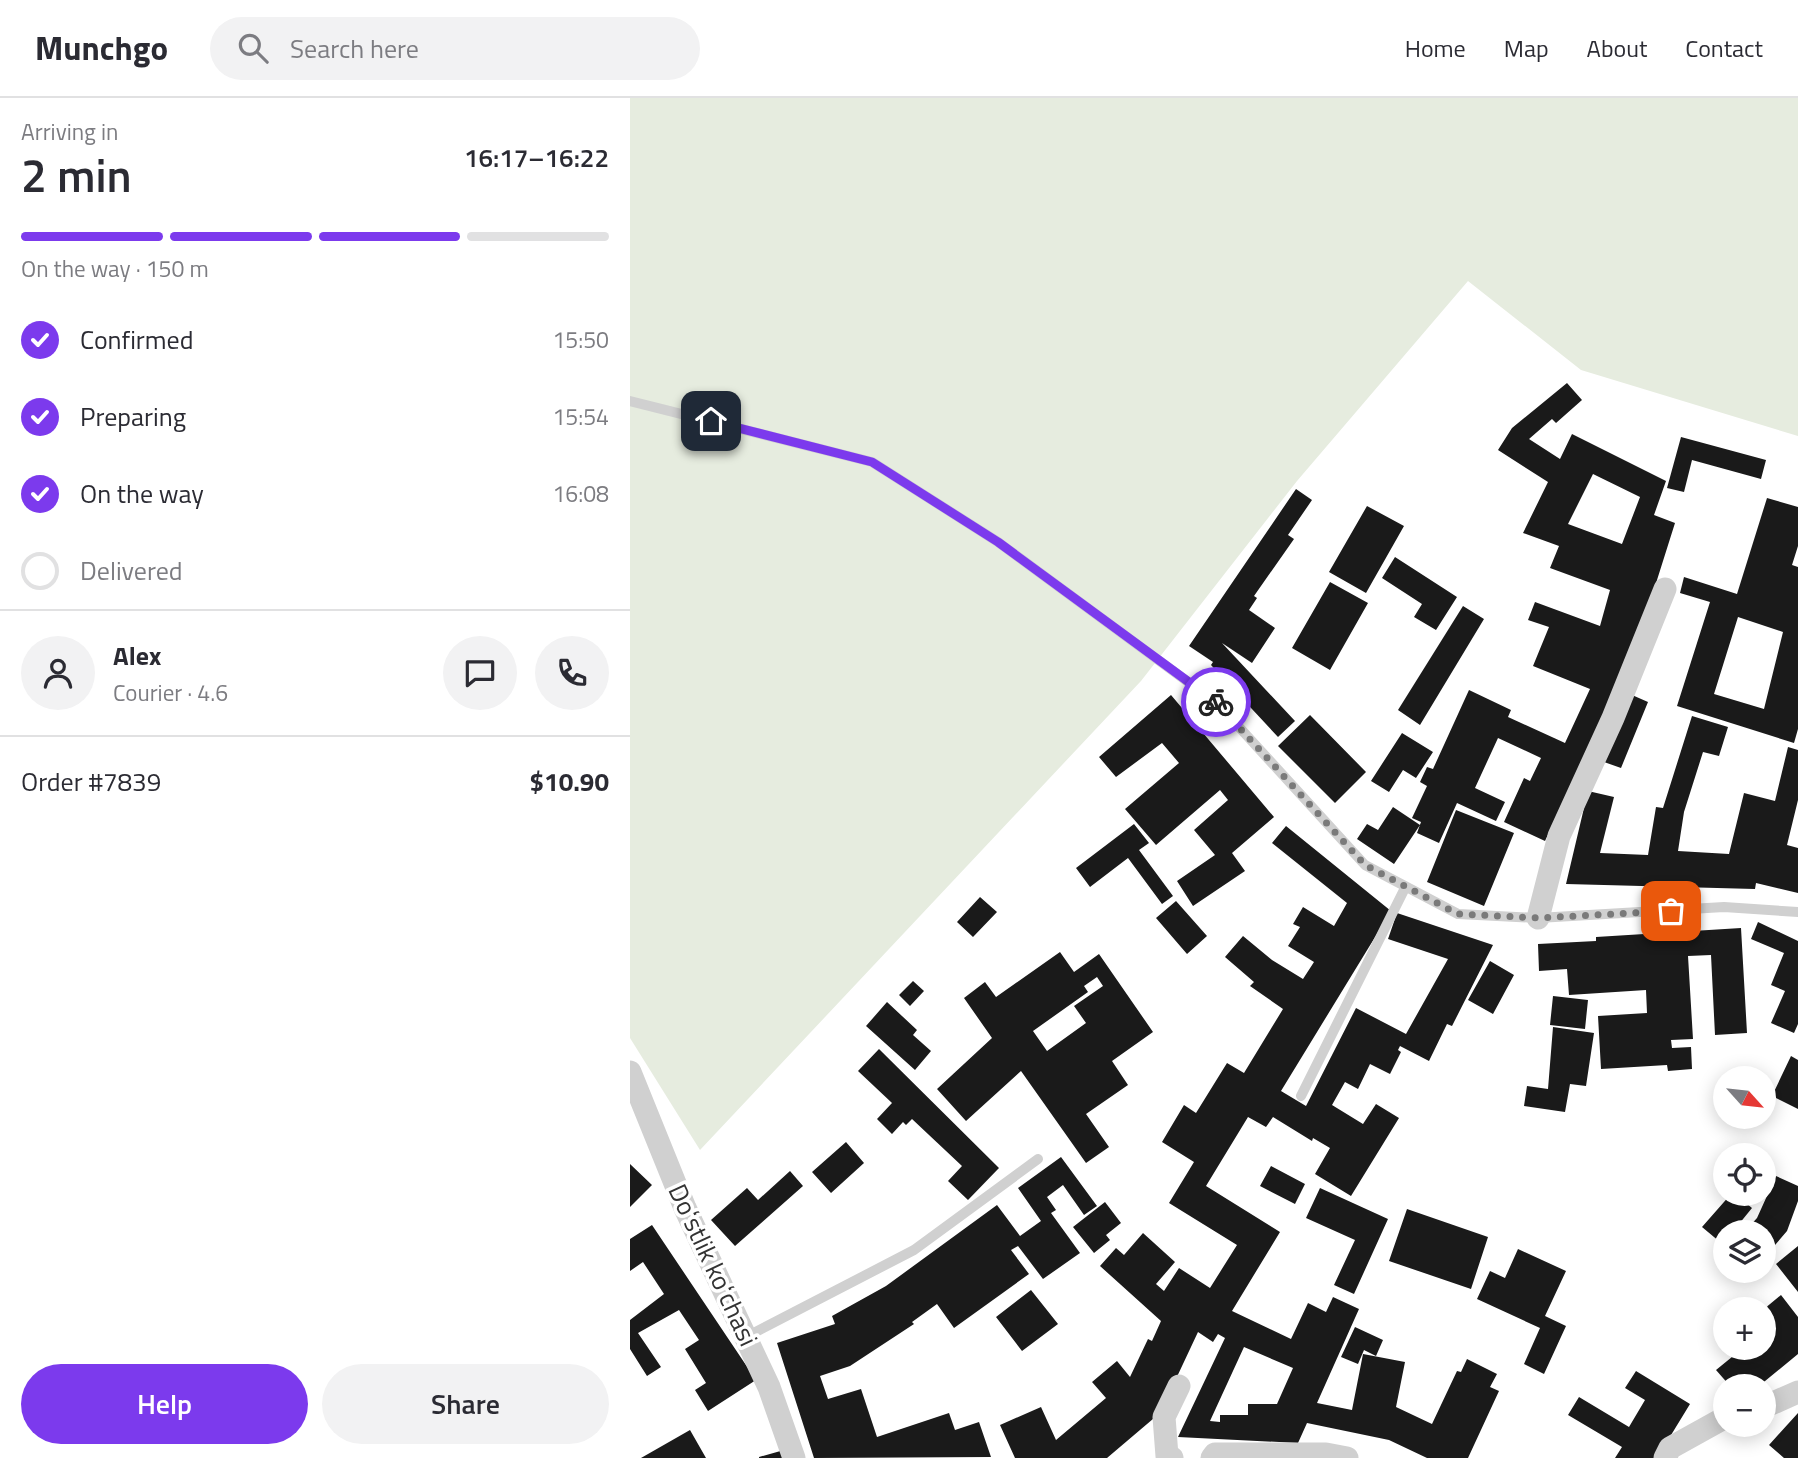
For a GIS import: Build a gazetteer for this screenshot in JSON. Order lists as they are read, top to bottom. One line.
{"streets":{"street":["Doʻstlik koʻchasi"]},"north":"bottom right","page":{"header":"Munchgo","search":"Search here","nav":["Home","Map","About","Contact"],"heading":["2 min","Arriving in","16:17–16:22"],"panel":["Alex","Courier · 4.6","Order #7839","$10.90"],"bar":"On the way · 150 m","list":[["Confirmed","15:50"],["Preparing","15:54"],["On the way","16:08"],"Delivered"],"map_buttons":["+","−"],"buttons":["Help","Share"]}}
